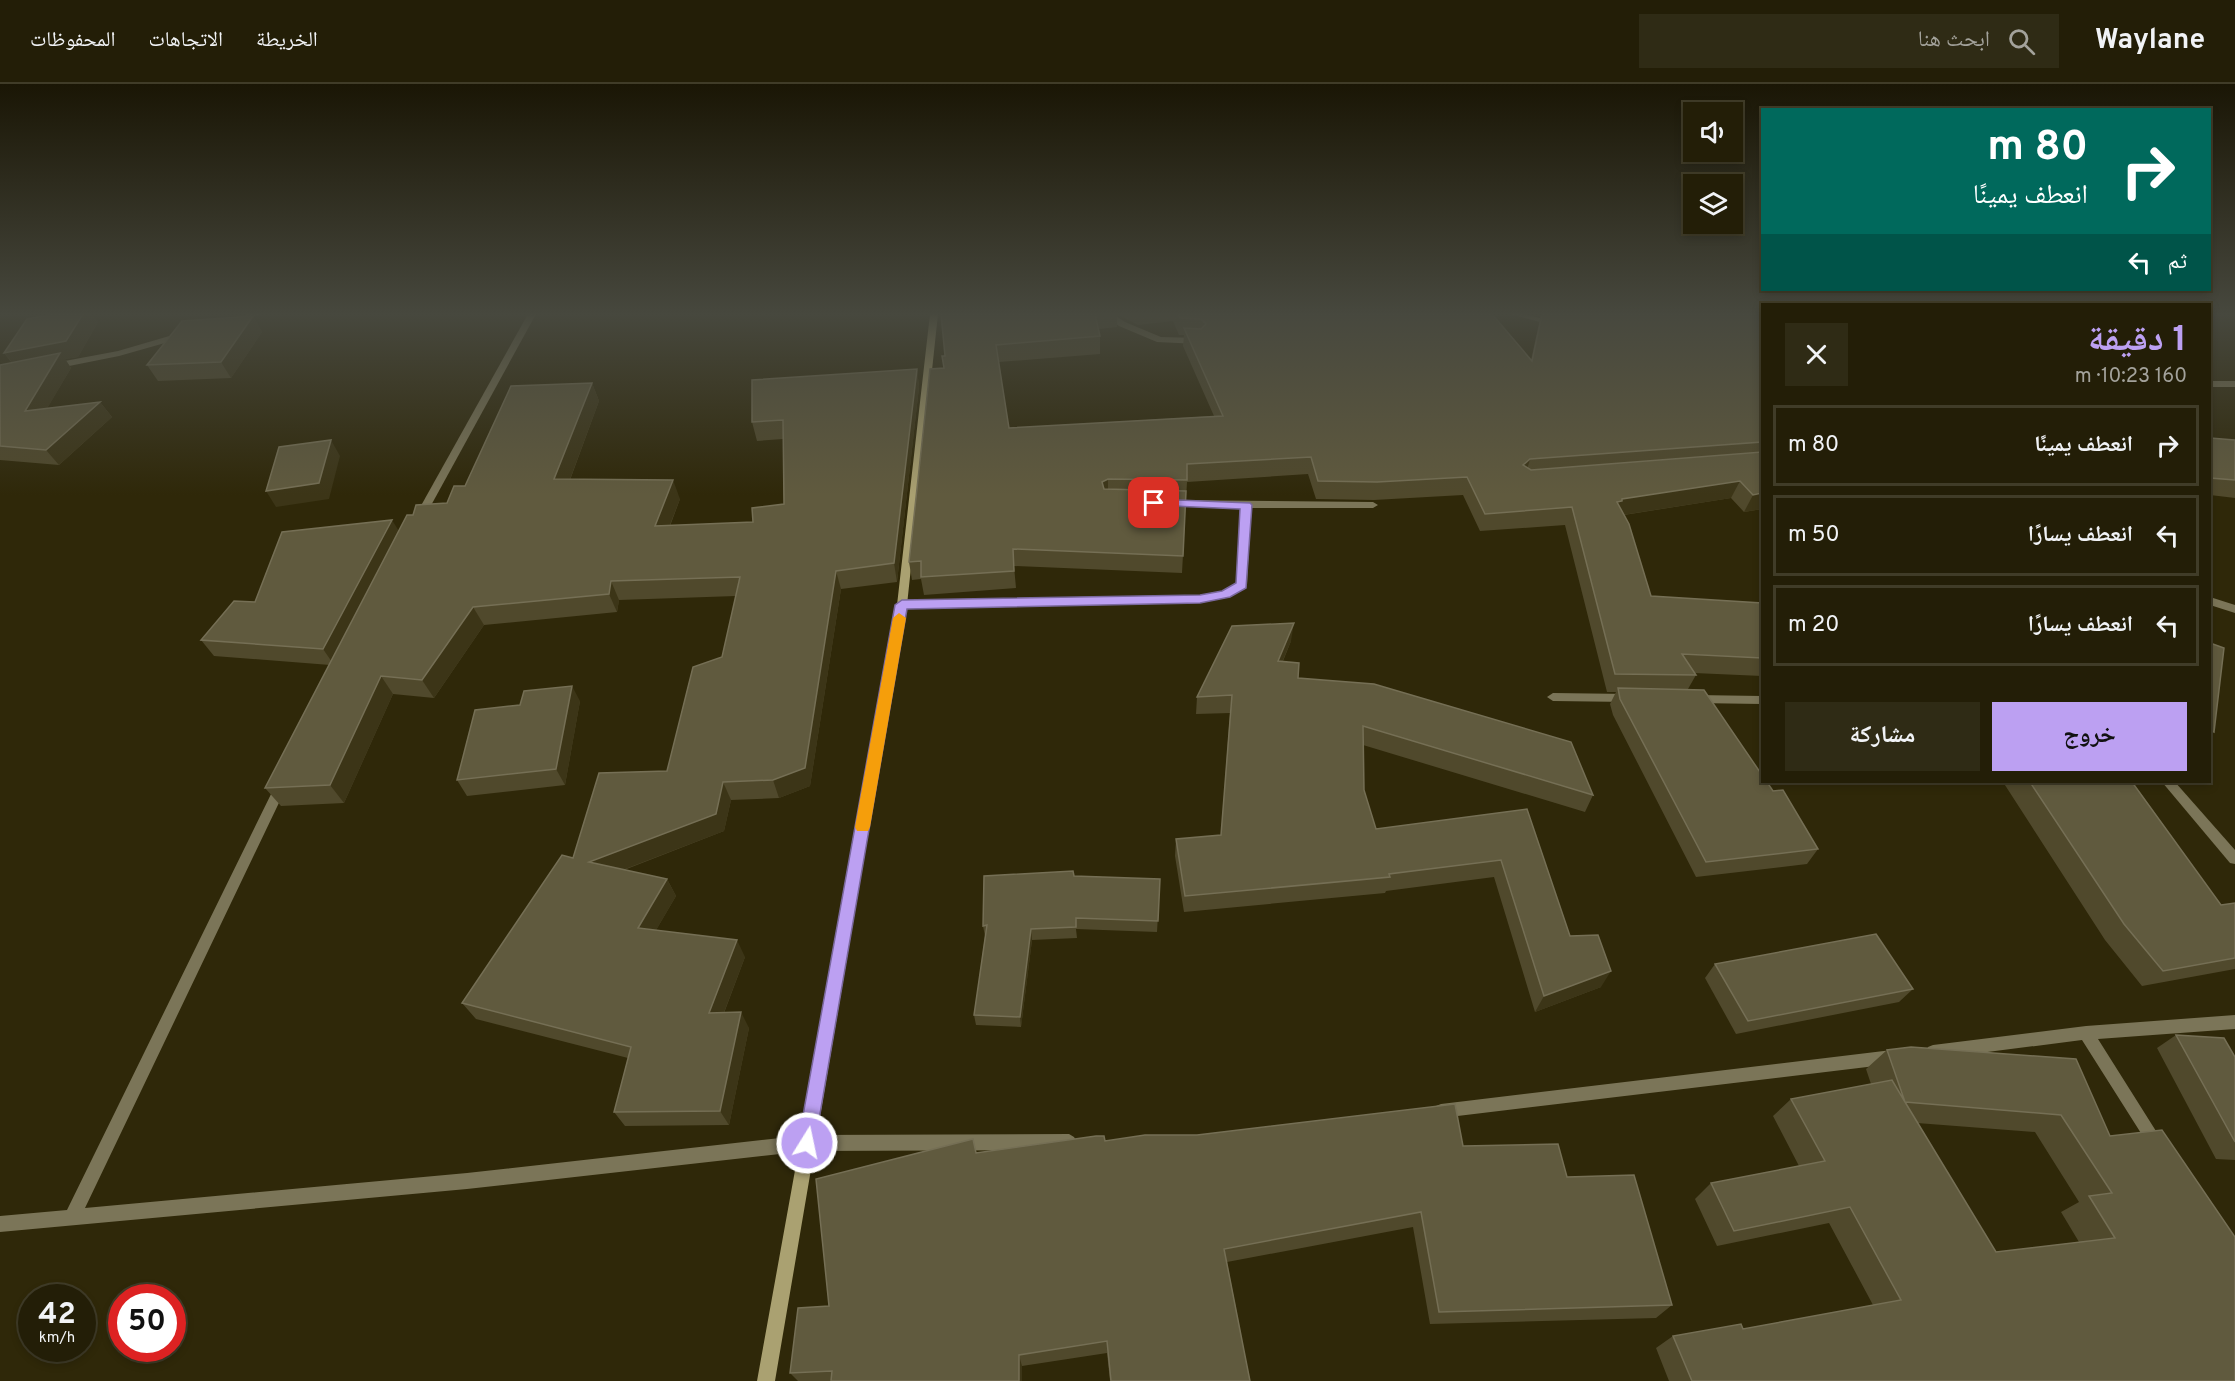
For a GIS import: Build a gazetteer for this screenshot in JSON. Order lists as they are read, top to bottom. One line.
{"page":{"header":"Waylane","search":"ابحث هنا","nav":["الخريطة","الاتجاهات","المحفوظات"],"turn":["80 m","انعطف يمينًا"],"then":"ثم","heading":["1 دقيقة","160 m · 10:23"],"list":[{"name":"انعطف يمينًا","value":"80 m"},{"name":"انعطف يسارًا","value":"50 m"},{"name":"انعطف يسارًا","value":"20 m"}],"buttons":["خروج","مشاركة"],"speed":"42 km/h","limit":"50"}}
